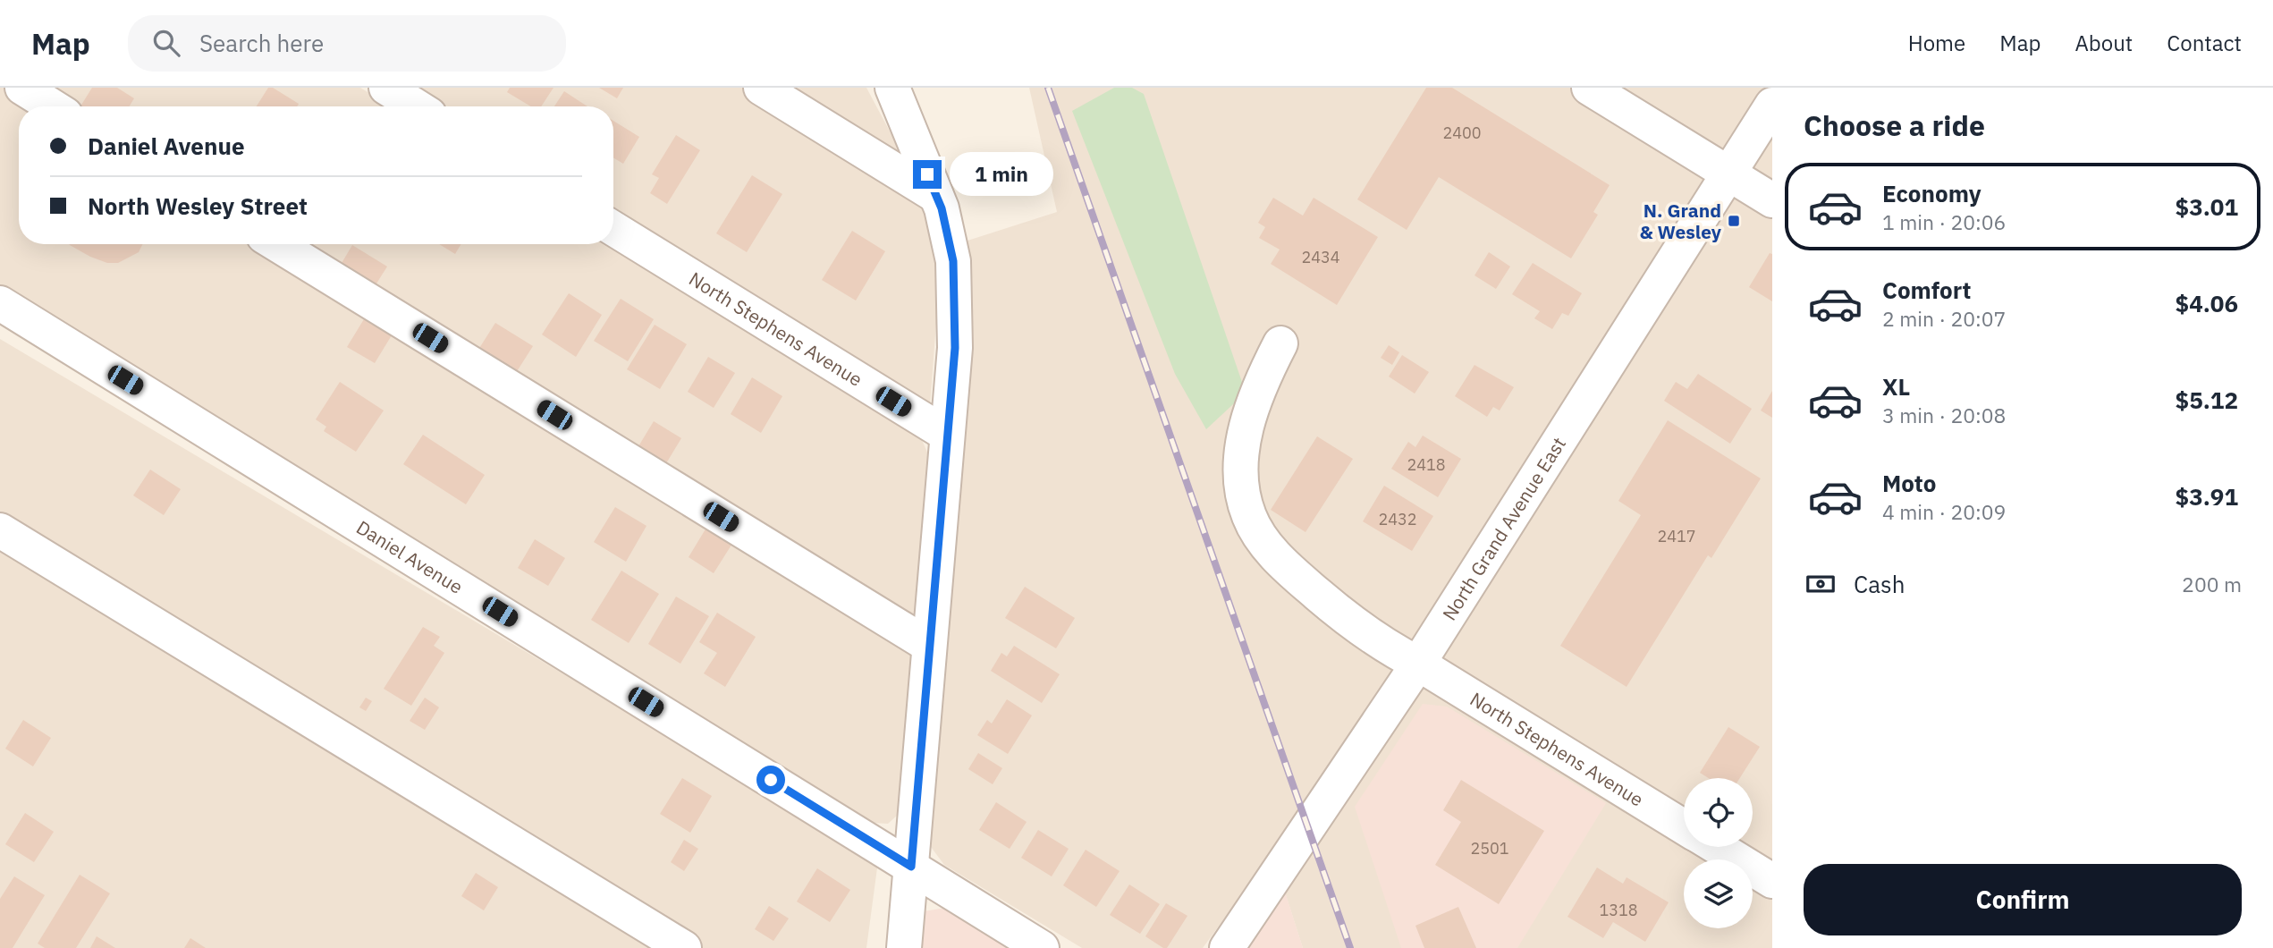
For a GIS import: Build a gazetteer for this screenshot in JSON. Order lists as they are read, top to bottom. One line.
{"streets":{"street":["North Stephens Avenue","North Grand Avenue East","Daniel Avenue"]},"crossings":[["North Stephens Avenue","North Grand Avenue East"]],"places":{"transit":["N. Grand & Wesley"]},"house_numbers":["2400","2434","2418","2432","2417","2501","1318"],"page":{"header":"Map","search":"Search here","nav":["Home","Map","About","Contact"],"heading":"Choose a ride","banner":["Daniel Avenue","North Wesley Street"],"bubble":"1 min","list":[{"name":"Economy","note":"1 min · 20:06","value":"$3.01"},{"name":"Comfort","note":"2 min · 20:07","value":"$4.06"},{"name":"XL","note":"3 min · 20:08","value":"$5.12"},{"name":"Moto","note":"4 min · 20:09","value":"$3.91"}],"pay":["Cash","200 m"],"buttons":"Confirm"}}
